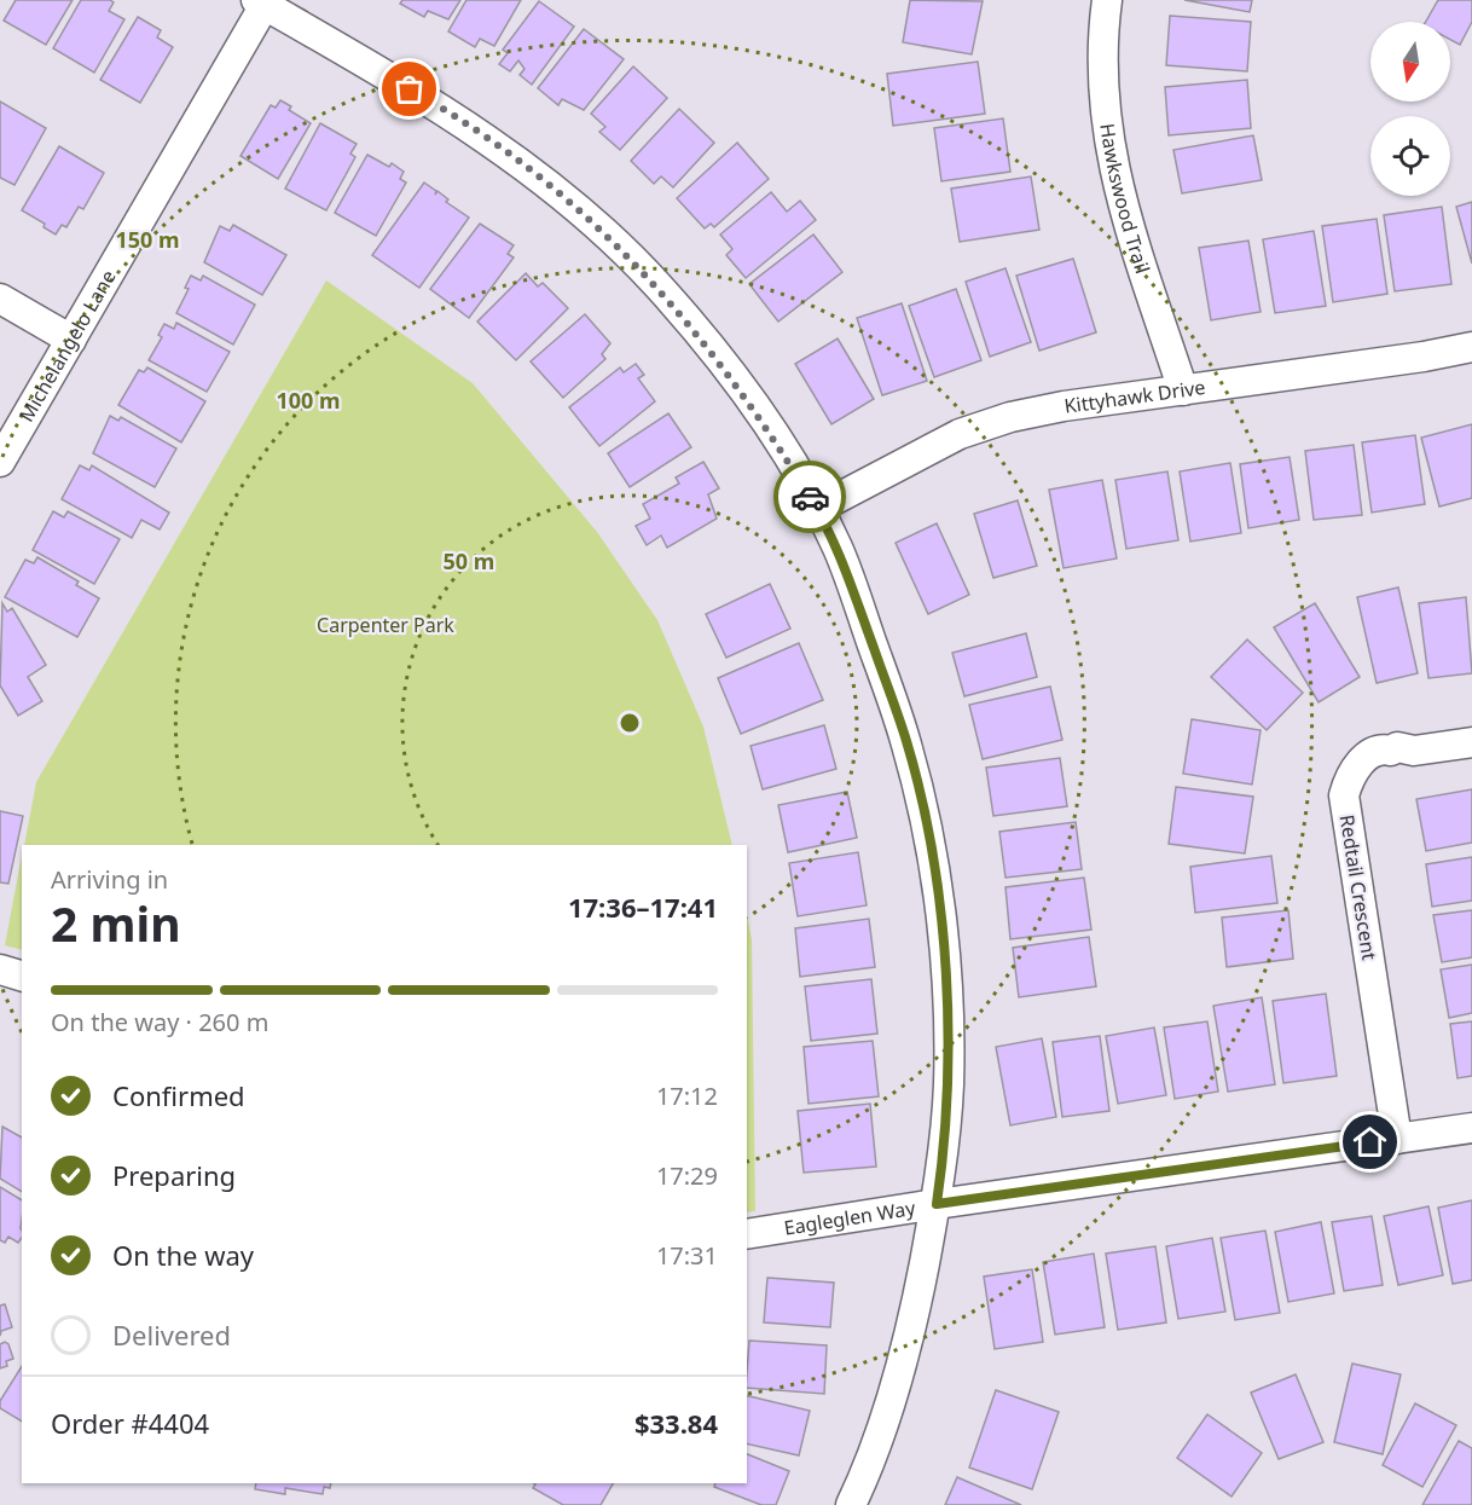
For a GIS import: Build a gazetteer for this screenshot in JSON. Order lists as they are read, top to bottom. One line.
{"streets":{"street":["Hawkswood Trail","Michelangelo Lane","Kittyhawk Drive","Redtail Crescent","Eagleglen Way"]},"crossings":[["Hawkswood Trail","Kittyhawk Drive"],["Redtail Crescent","Eagleglen Way"]],"parks":["Carpenter Park"],"north":"bottom","page":{"heading":["2 min","Arriving in","17:36–17:41"],"panel":["Order #4404","$33.84"],"bar":"On the way · 260 m","list":[["Confirmed","17:12"],["Preparing","17:29"],["On the way","17:31"],"Delivered"]},"rings":["150 m","100 m","50 m"]}
